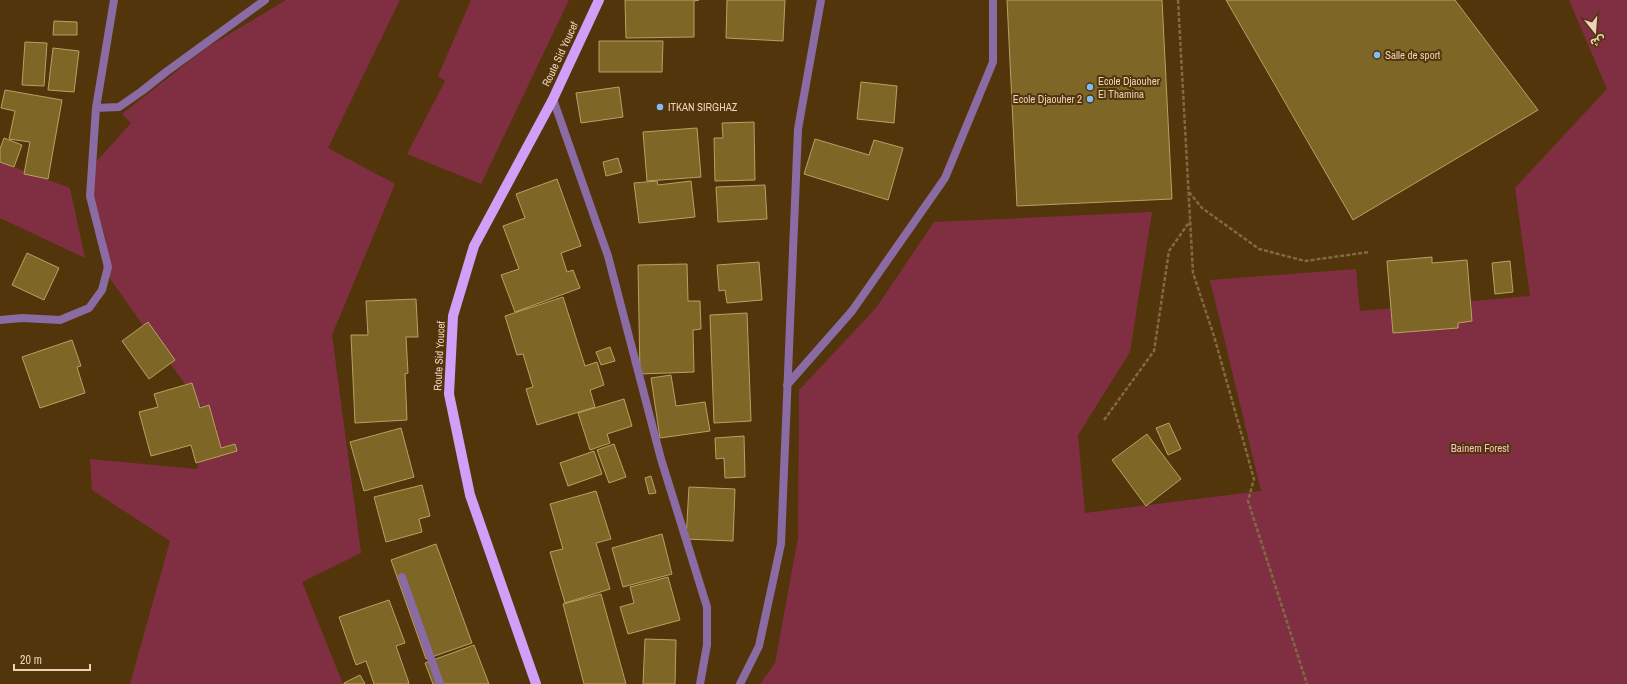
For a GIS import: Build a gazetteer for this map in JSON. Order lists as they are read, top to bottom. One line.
{"streets":{"main road":["Route Sid Youcef"]},"parks":["Bainem Forest"],"places":["Salle de sport","Ecole Djaouher El Thamina","Ecole Djaouher 2","ITKAN SIRGHAZ"],"scale_bar":"20 m","north":"bottom"}
